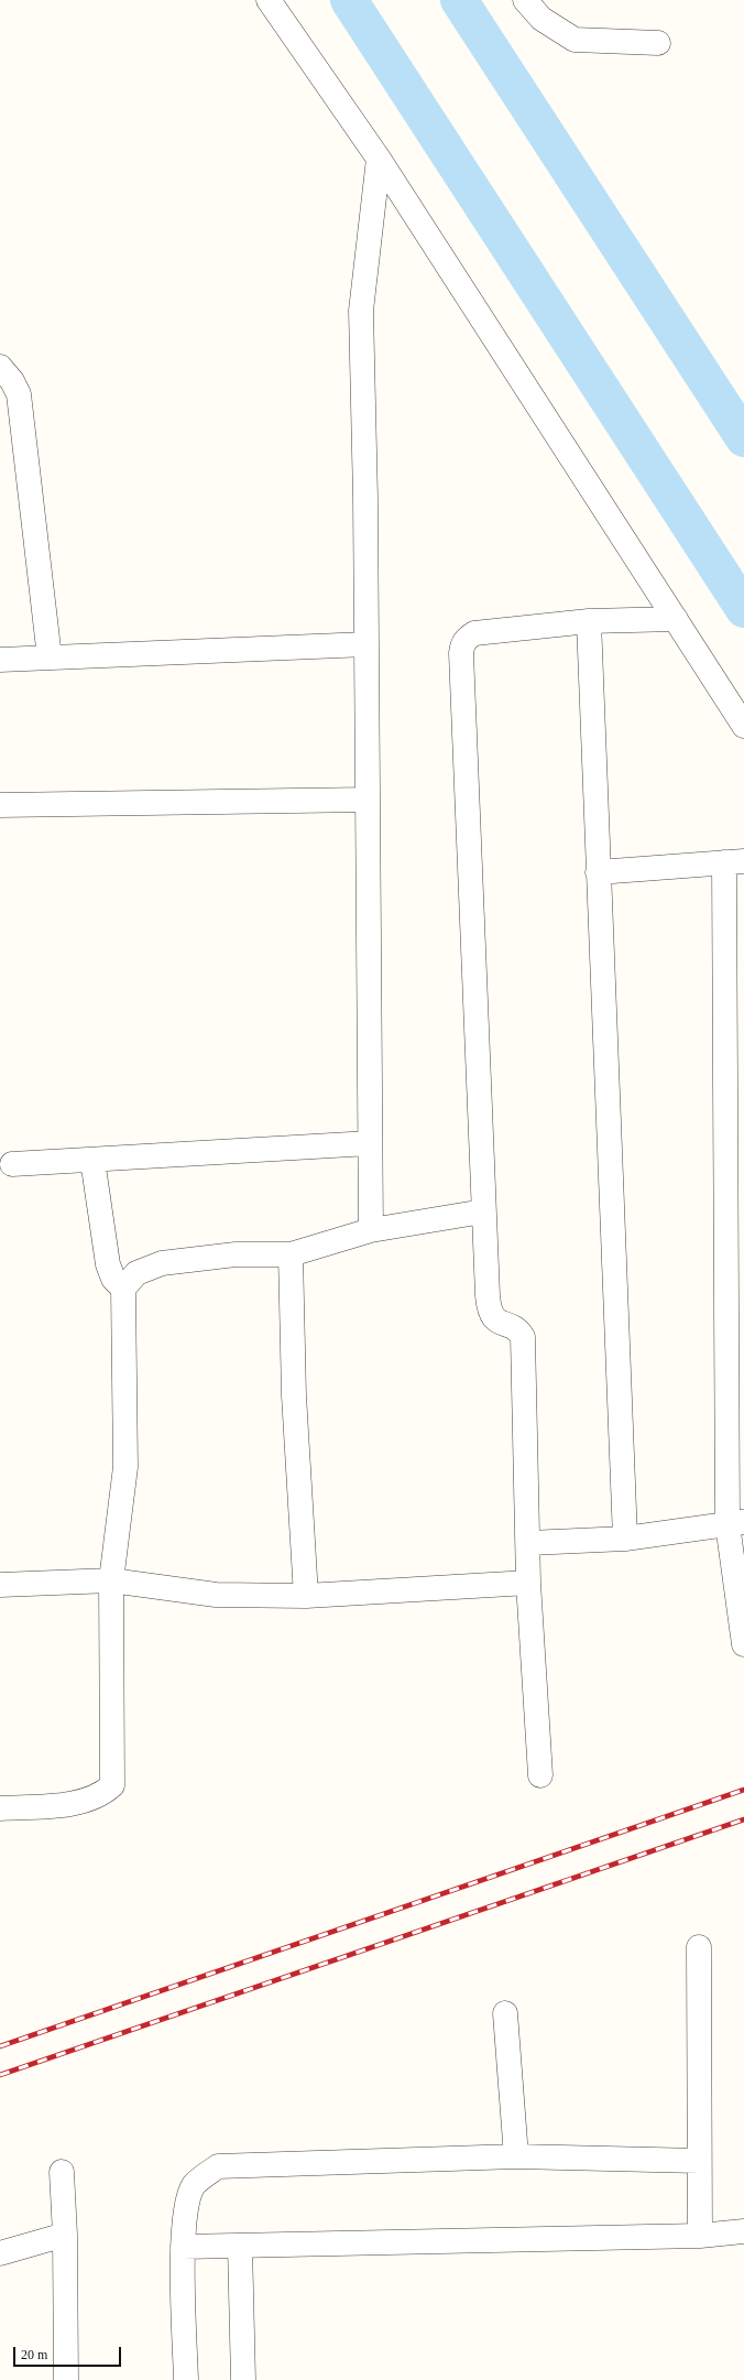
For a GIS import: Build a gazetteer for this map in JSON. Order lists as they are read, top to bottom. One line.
{"scale_bar":"20 m"}
